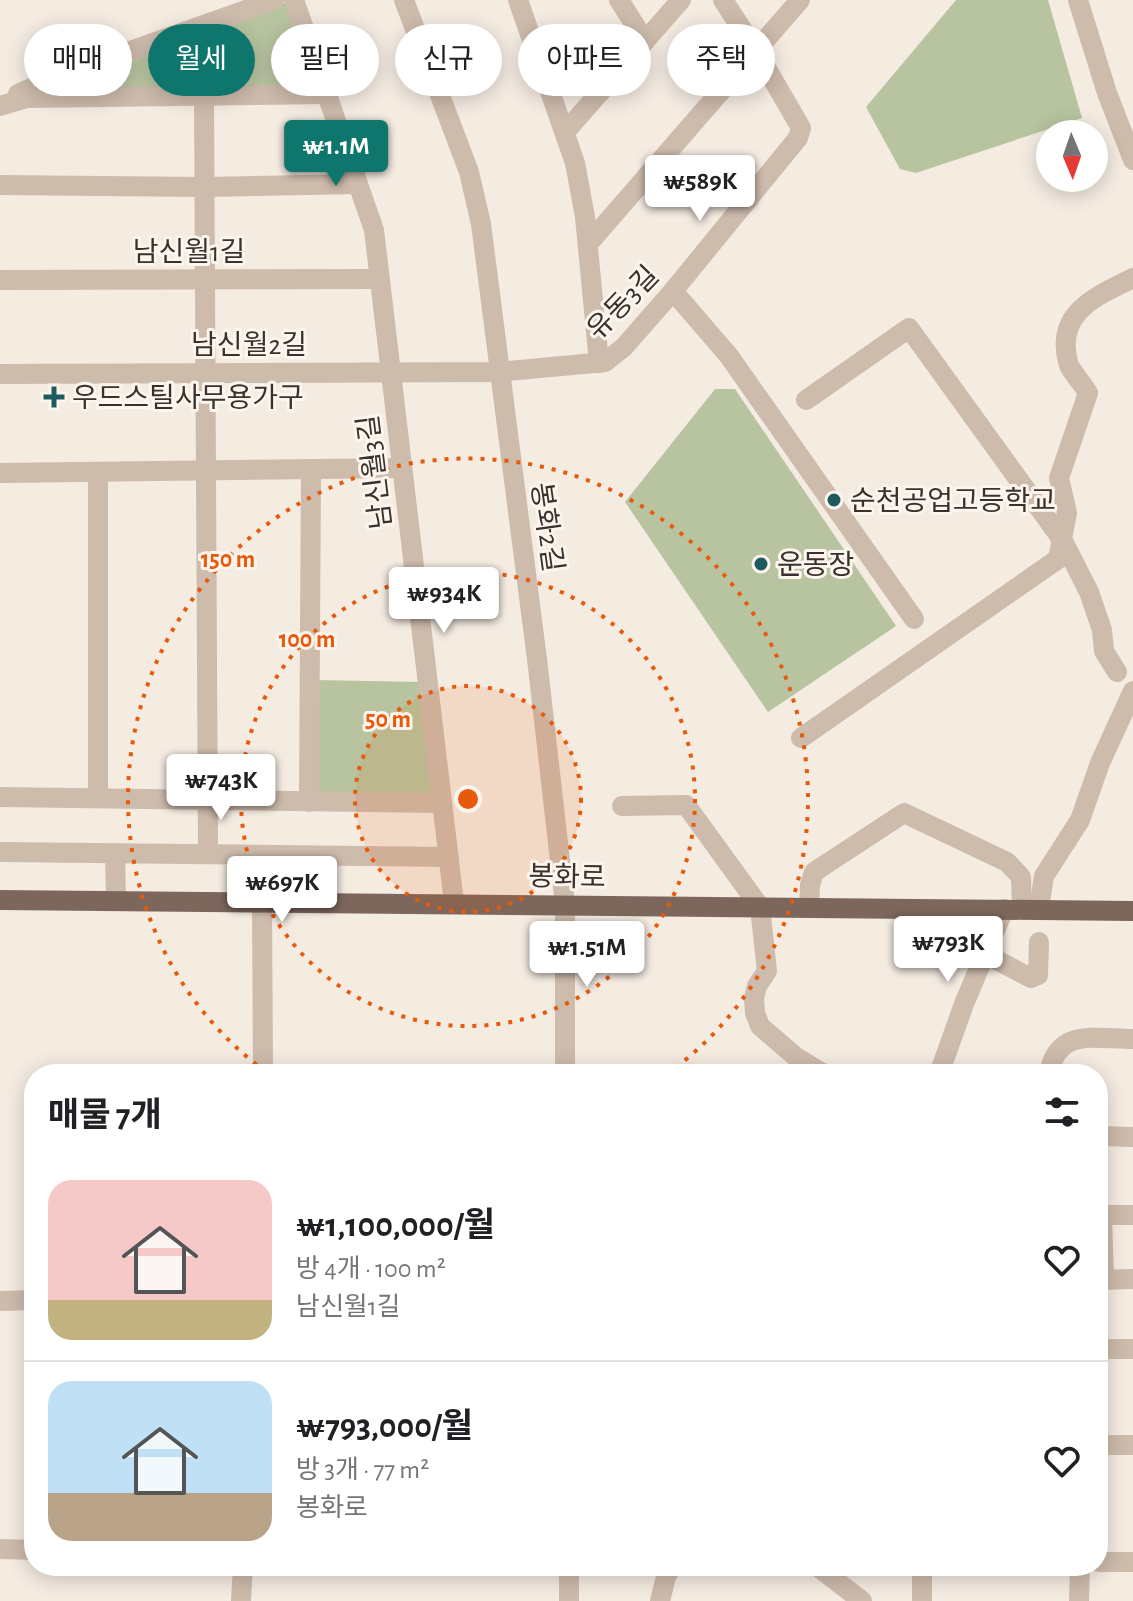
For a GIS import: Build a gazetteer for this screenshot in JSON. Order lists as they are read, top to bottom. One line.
{"streets":{"main road":["봉화로"],"street":["남신월1길","유동3길","남신월2길","남신월3길","봉화2길"]},"crossings":[["유동3길","남신월2길"],["유동3길","봉화2길"],["남신월2길","남신월3길"],["남신월2길","봉화2길"],["남신월3길","봉화로"],["봉화2길","봉화로"]],"places":{"health":["우드스틸사무용가구"],"other":["순천공업고등학교","운동장"]},"north":"bottom","page":{"chip":["매매","월세","필터","신규","아파트","주택"],"price":["₩1.1M","₩589K","₩934K","₩743K","₩697K","₩793K","₩1.51M"],"heading":"매물 7개","list":[{"name":"₩1,100,000/월","note":"방 4개 · 100 m² · 남신월1길"},{"name":"₩793,000/월","note":"방 3개 · 77 m² · 봉화로"}]},"rings":["150 m","100 m","50 m"]}
